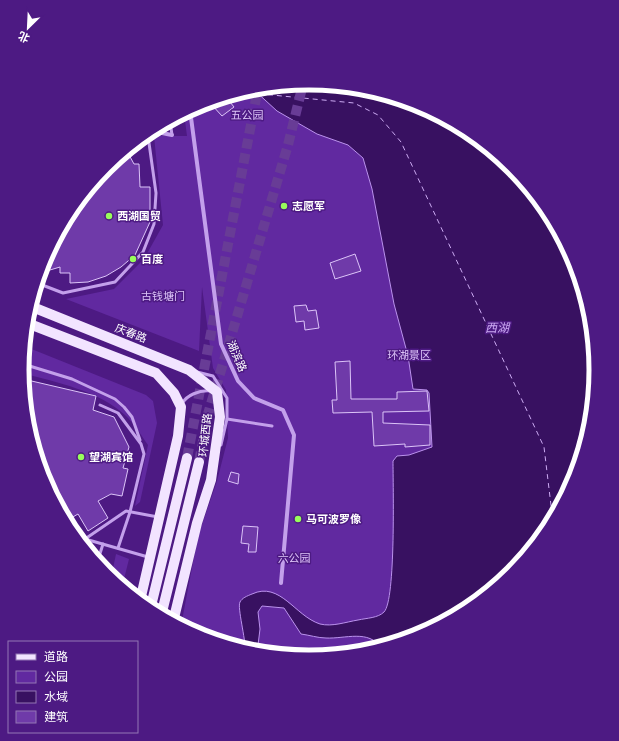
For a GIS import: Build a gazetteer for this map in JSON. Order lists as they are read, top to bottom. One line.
{"streets":{"main road":["庆春路","环城西路"],"street":["湖滨路"]},"crossings":[["庆春路","环城西路"]],"water":["西湖"],"parks":["五公园","古钱塘门","环湖景区","六公园"],"places":["志愿军","西湖国贸","百度","望湖宾馆","马可波罗像"],"legend":["道路","公园","水域","建筑"],"north":"bottom left"}
